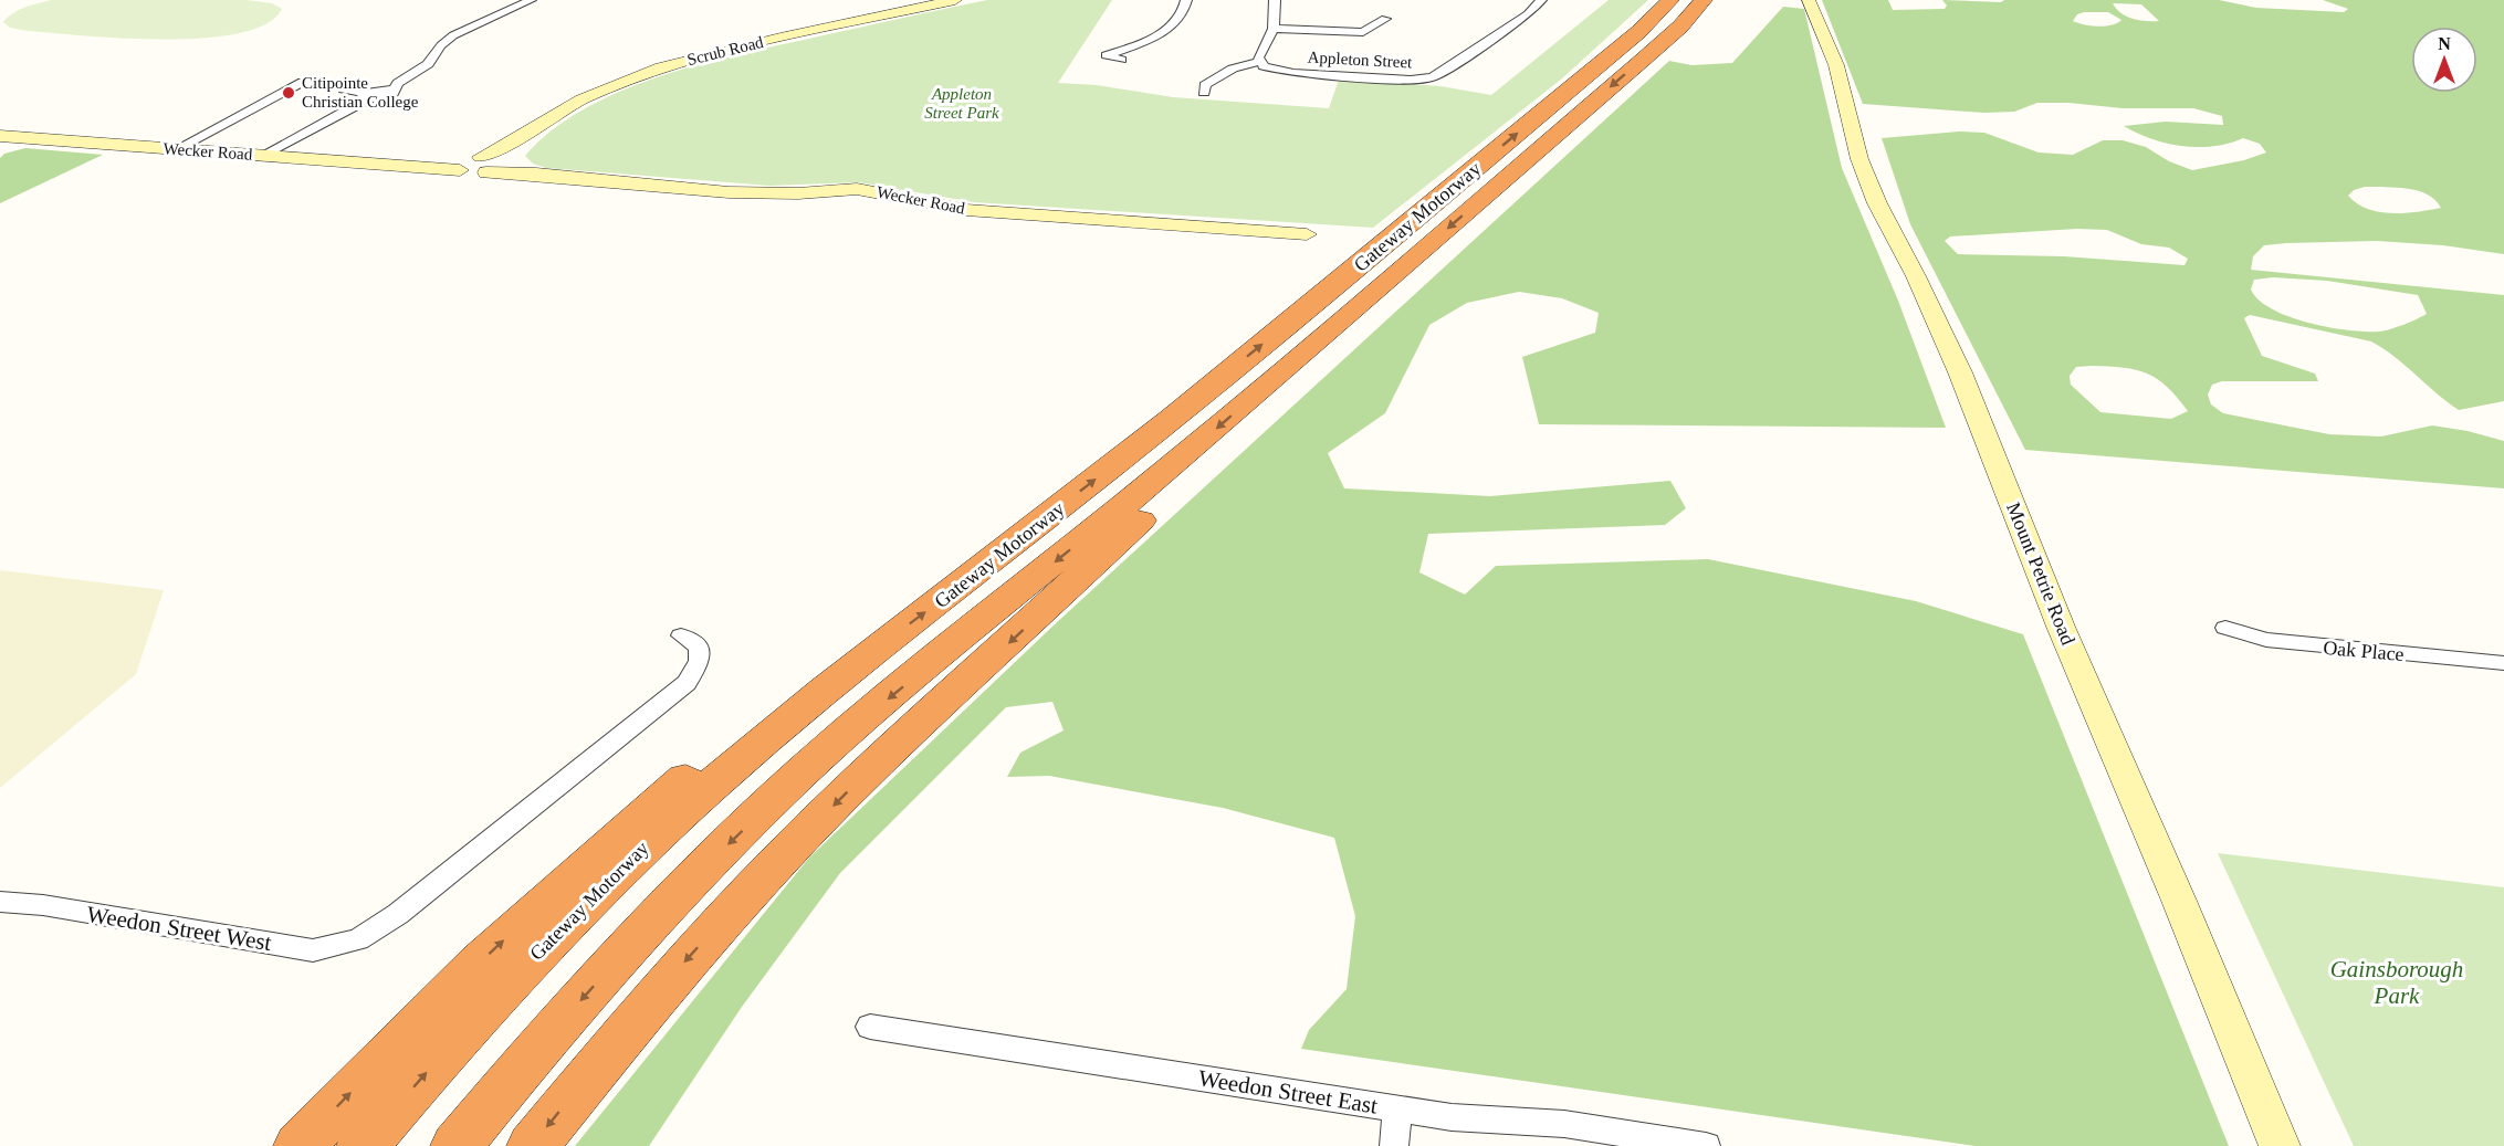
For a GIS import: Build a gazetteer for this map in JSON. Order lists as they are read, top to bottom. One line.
{"streets":{"highway":["Gateway Motorway"],"street":["Scrub Road","Appleton Street","Wecker Road","Mount Petrie Road","Oak Place","Weedon Street West","Weedon Street East"]},"crossings":[["Scrub Road","Wecker Road"]],"parks":["Appleton Street Park","Gainsborough Park"],"places":["Citipointe Christian College"],"north":"top"}
